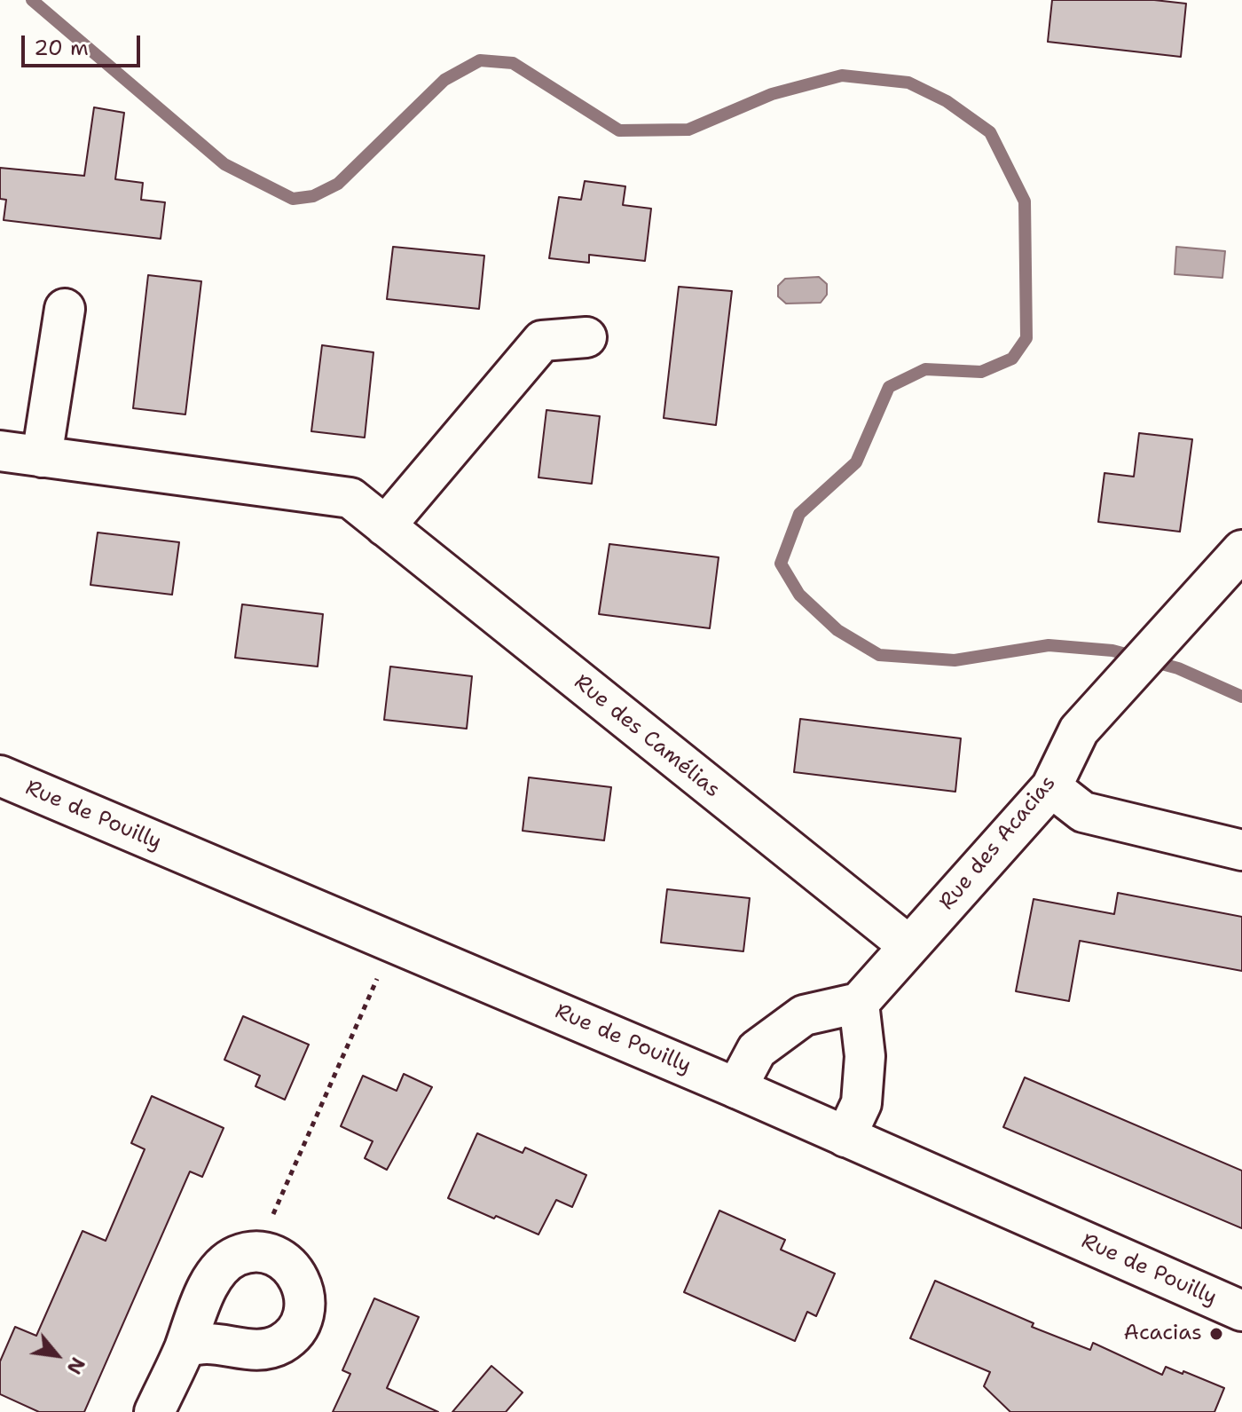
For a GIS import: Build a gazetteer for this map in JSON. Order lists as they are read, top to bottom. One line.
{"streets":{"street":["Rue des Camélias","Rue de Pouilly","Rue des Acacias"]},"crossings":[["Rue des Camélias","Rue des Acacias"]],"places":["Acacias"],"scale_bar":"20 m","north":"bottom right"}
